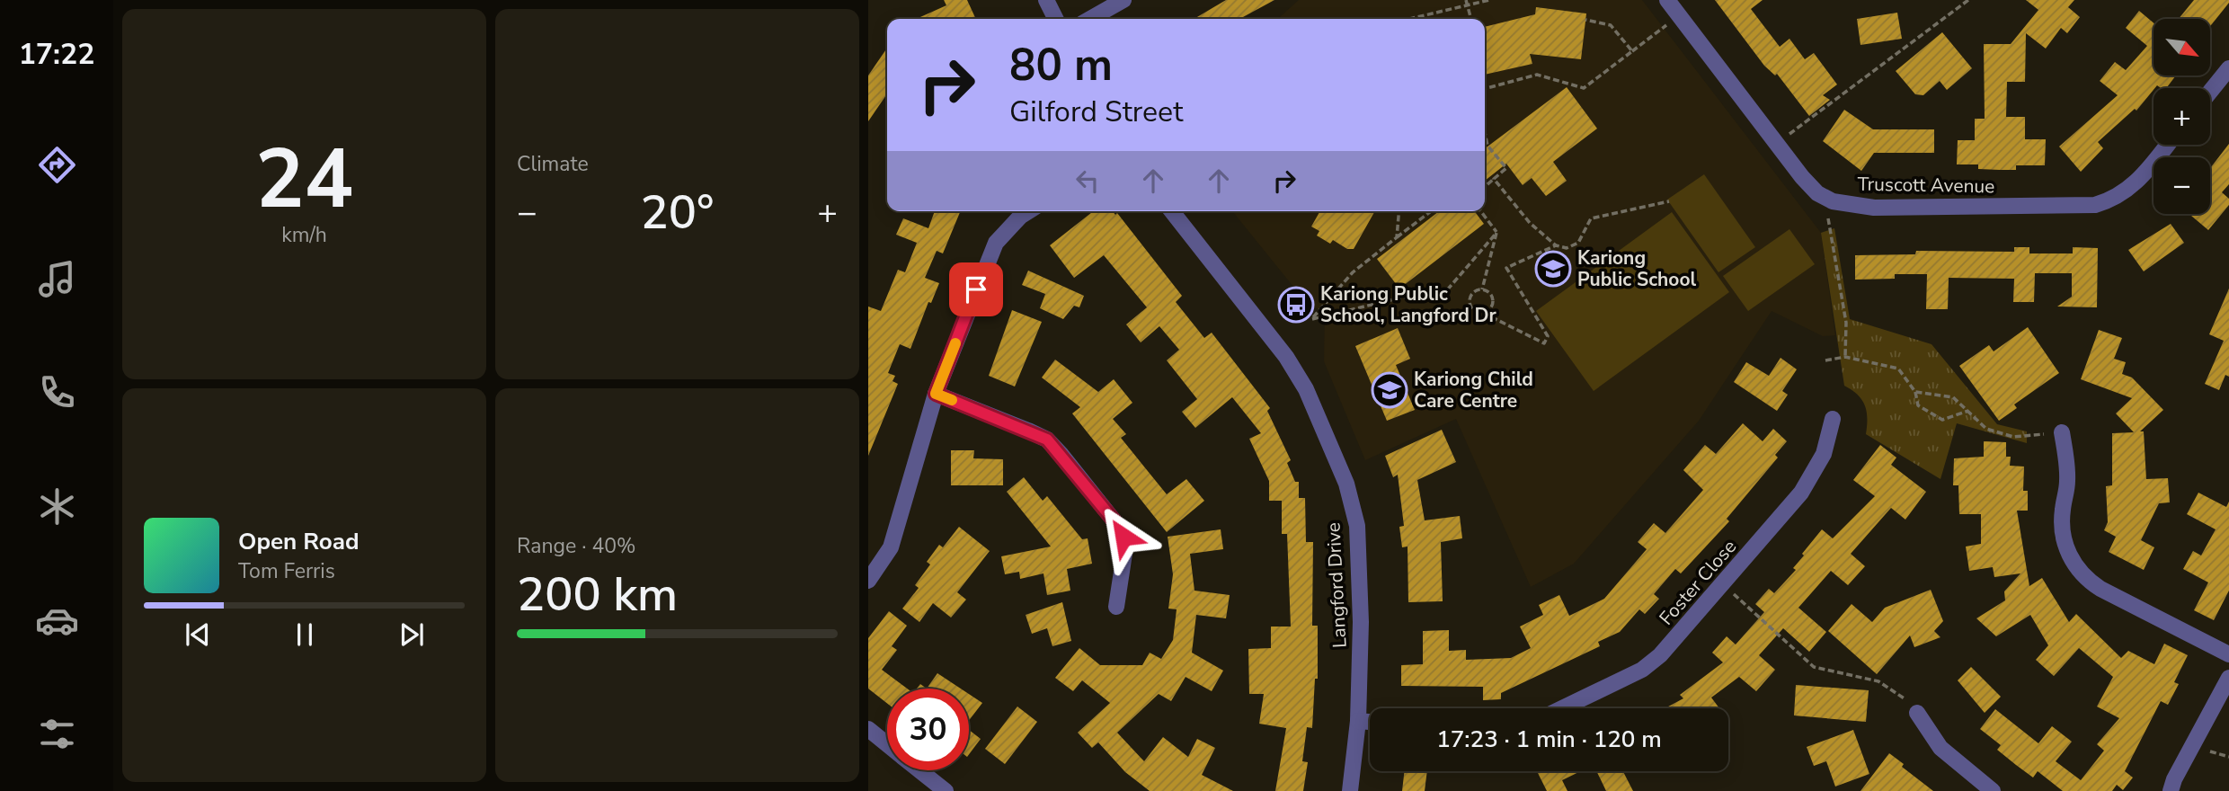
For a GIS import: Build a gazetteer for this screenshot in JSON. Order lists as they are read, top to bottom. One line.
{"streets":{"street":["Truscott Avenue","Foster Close","Langford Drive"]},"places":{"school or university":["Kariong Public School","Kariong Child Care Centre"],"bus stop":["Kariong Public School, Langford Dr"]},"north":"bottom right","page":{"tabs":"17:22","tile":[["24","km/h"],"Climate",["Range · 40%","200 km"]],"map_buttons":["+","−"],"turn":["80 m","Gilford Street"],"heat":["−","20°","+"],"song":["Open Road","Tom Ferris"],"limit":"30","trip":"17:23 · 1 min · 120 m"}}
